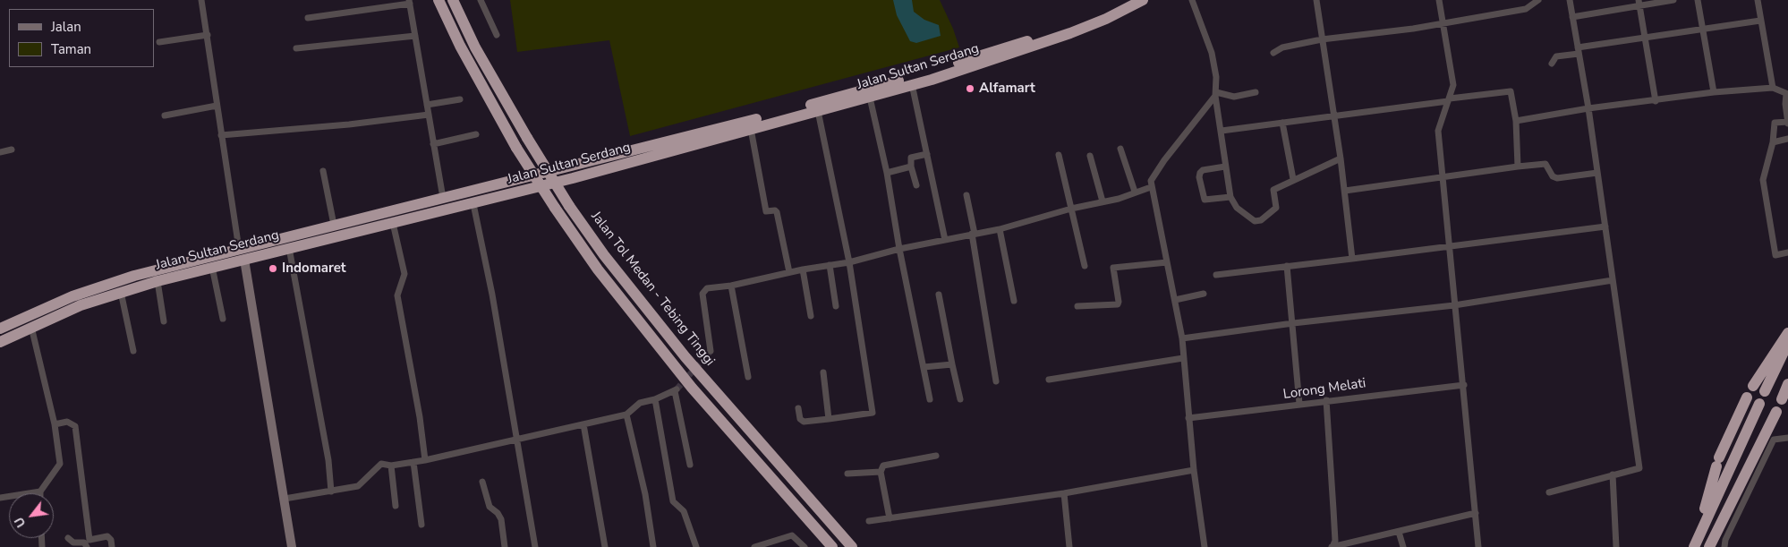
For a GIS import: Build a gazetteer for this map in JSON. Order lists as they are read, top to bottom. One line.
{"streets":{"highway":["Jalan Sultan Serdang","Jalan Tol Medan - Tebing Tinggi"],"street":["Lorong Melati"]},"places":["Alfamart","Indomaret"],"legend":["Jalan","Taman"],"north":"bottom left"}
